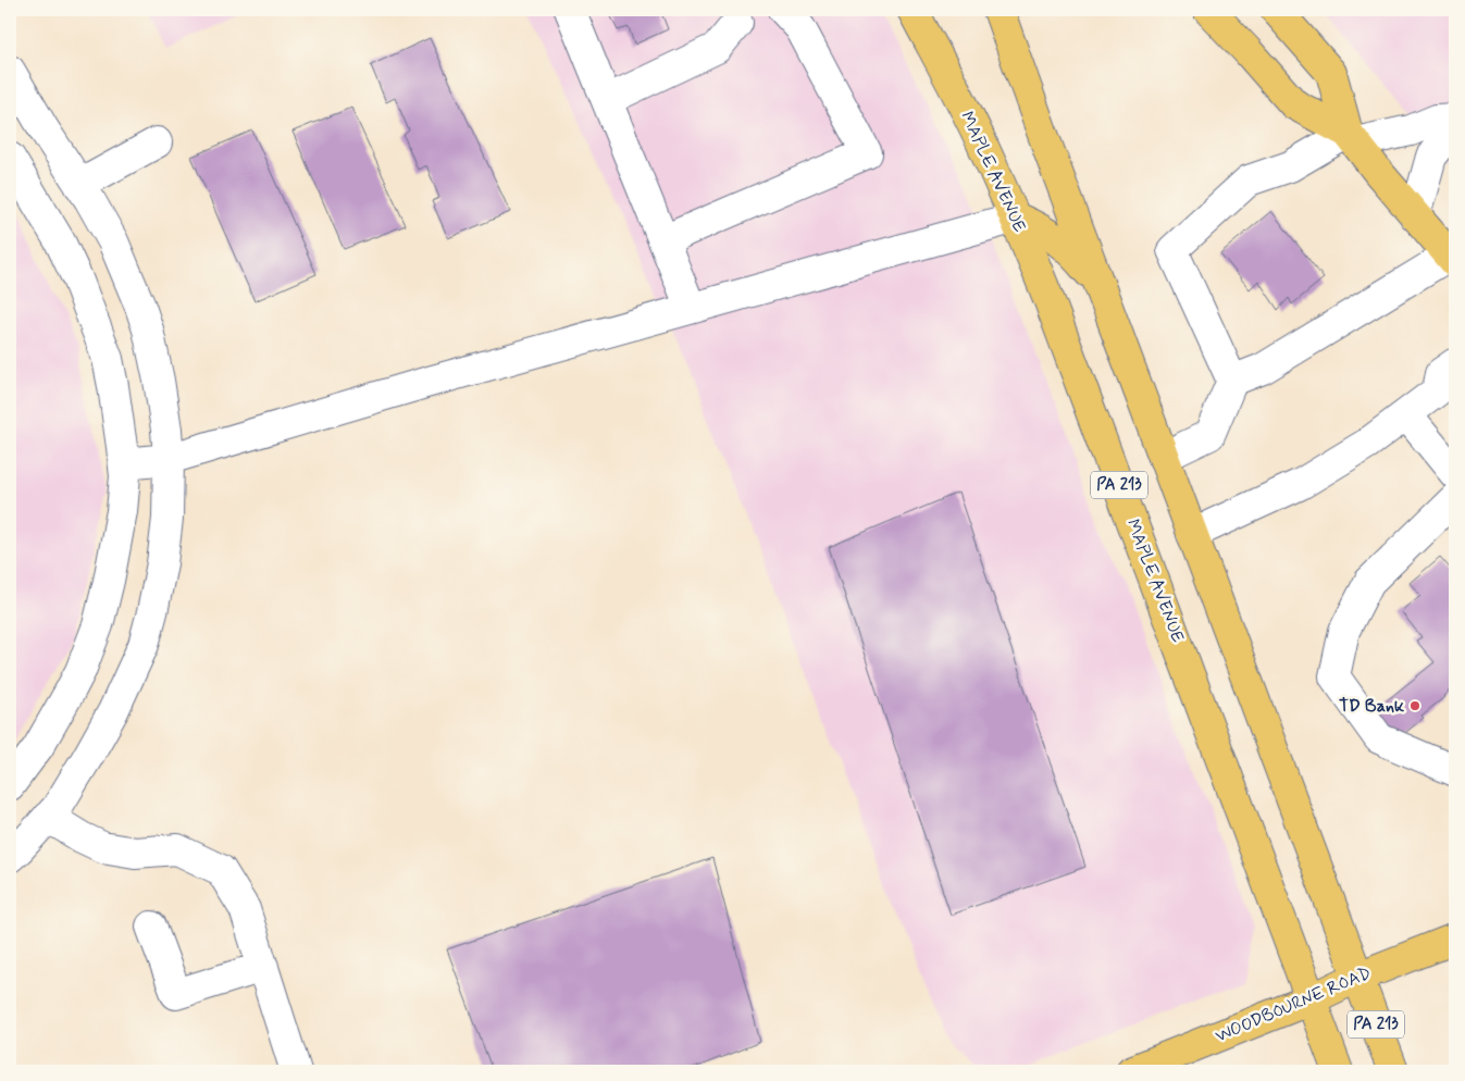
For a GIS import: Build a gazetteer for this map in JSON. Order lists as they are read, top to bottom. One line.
{"streets":{"main road":["MAPLE AVENUE","PA 213","WOODBOURNE ROAD"]},"crossings":[["MAPLE AVENUE","WOODBOURNE ROAD"],["PA 213","WOODBOURNE ROAD"]],"places":["TD Bank"]}
